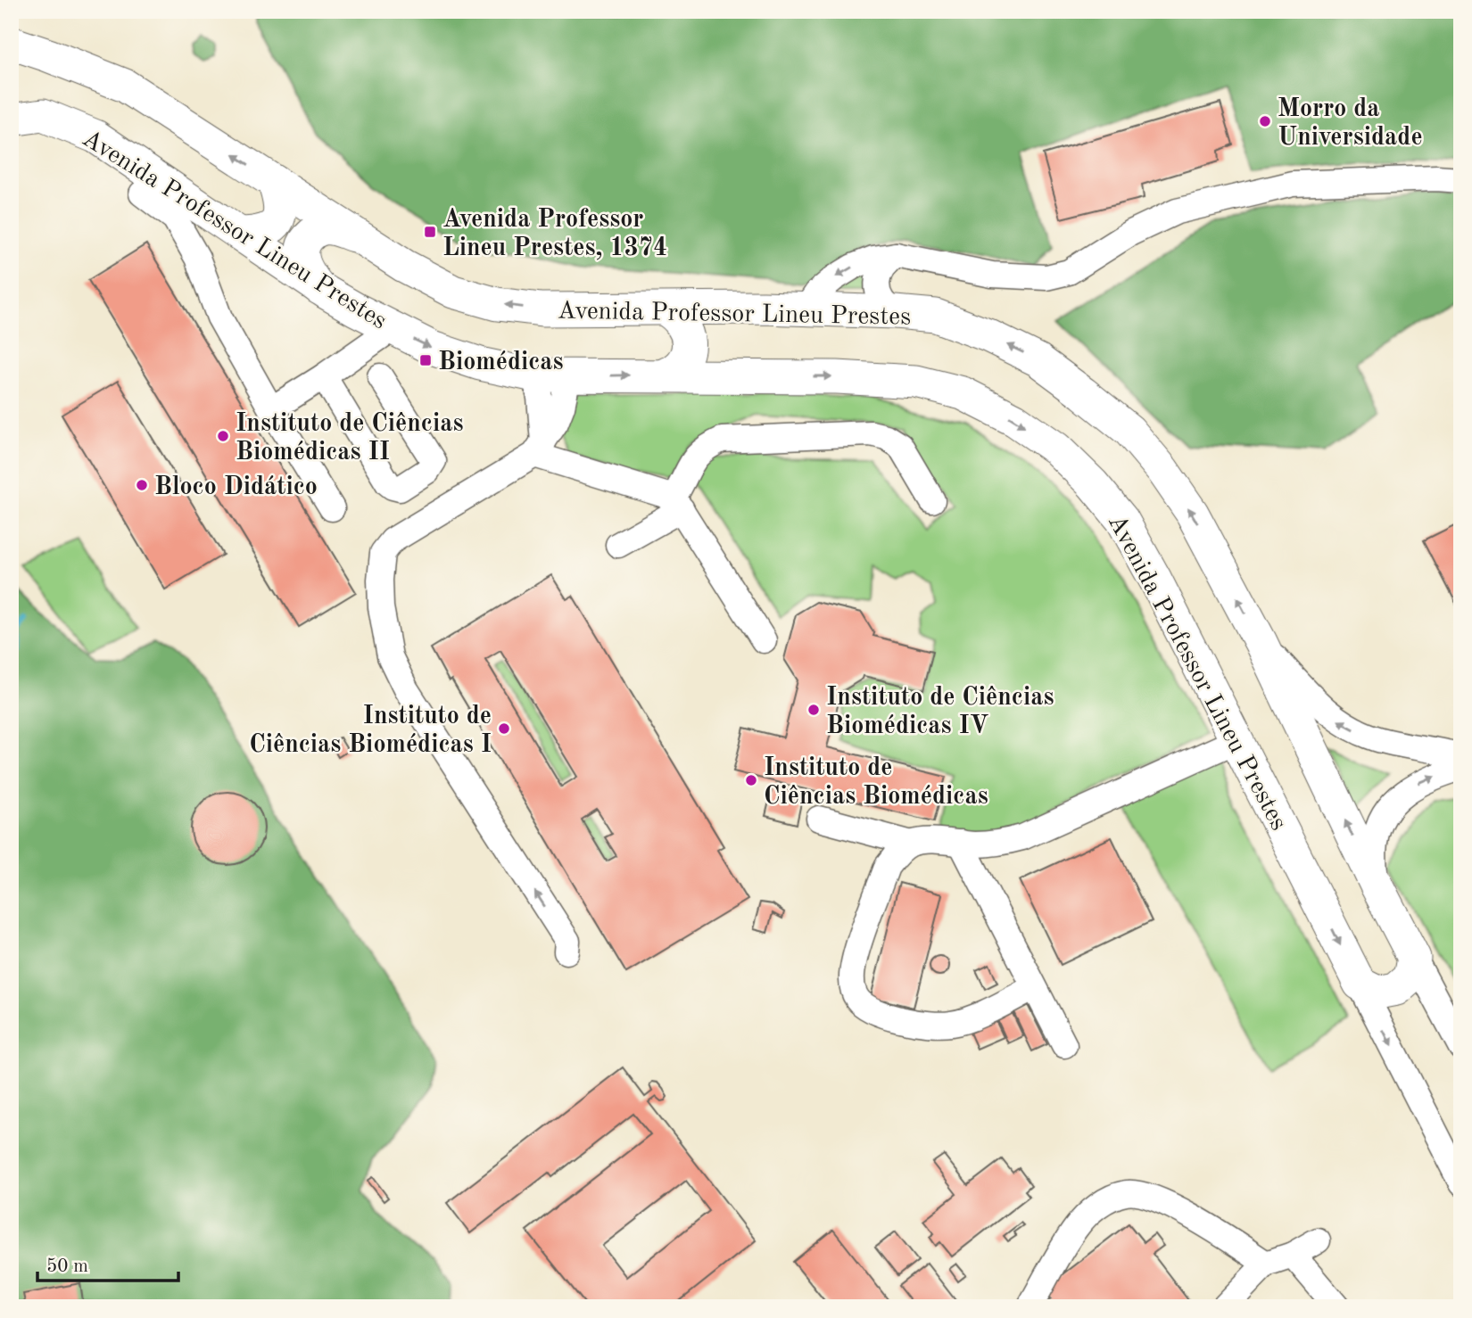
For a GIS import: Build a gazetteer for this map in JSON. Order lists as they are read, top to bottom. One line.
{"streets":{"main road":["Avenida Professor Lineu Prestes"]},"places":{"other":["Morro da Universidade","Instituto de Ciências Biomédicas II","Bloco Didático","Instituto de Ciências Biomédicas IV","Instituto de Ciências Biomédicas I","Instituto de Ciências Biomédicas"],"transit":["Avenida Professor Lineu Prestes, 1374","Biomédicas"]},"scale_bar":"50 m"}
